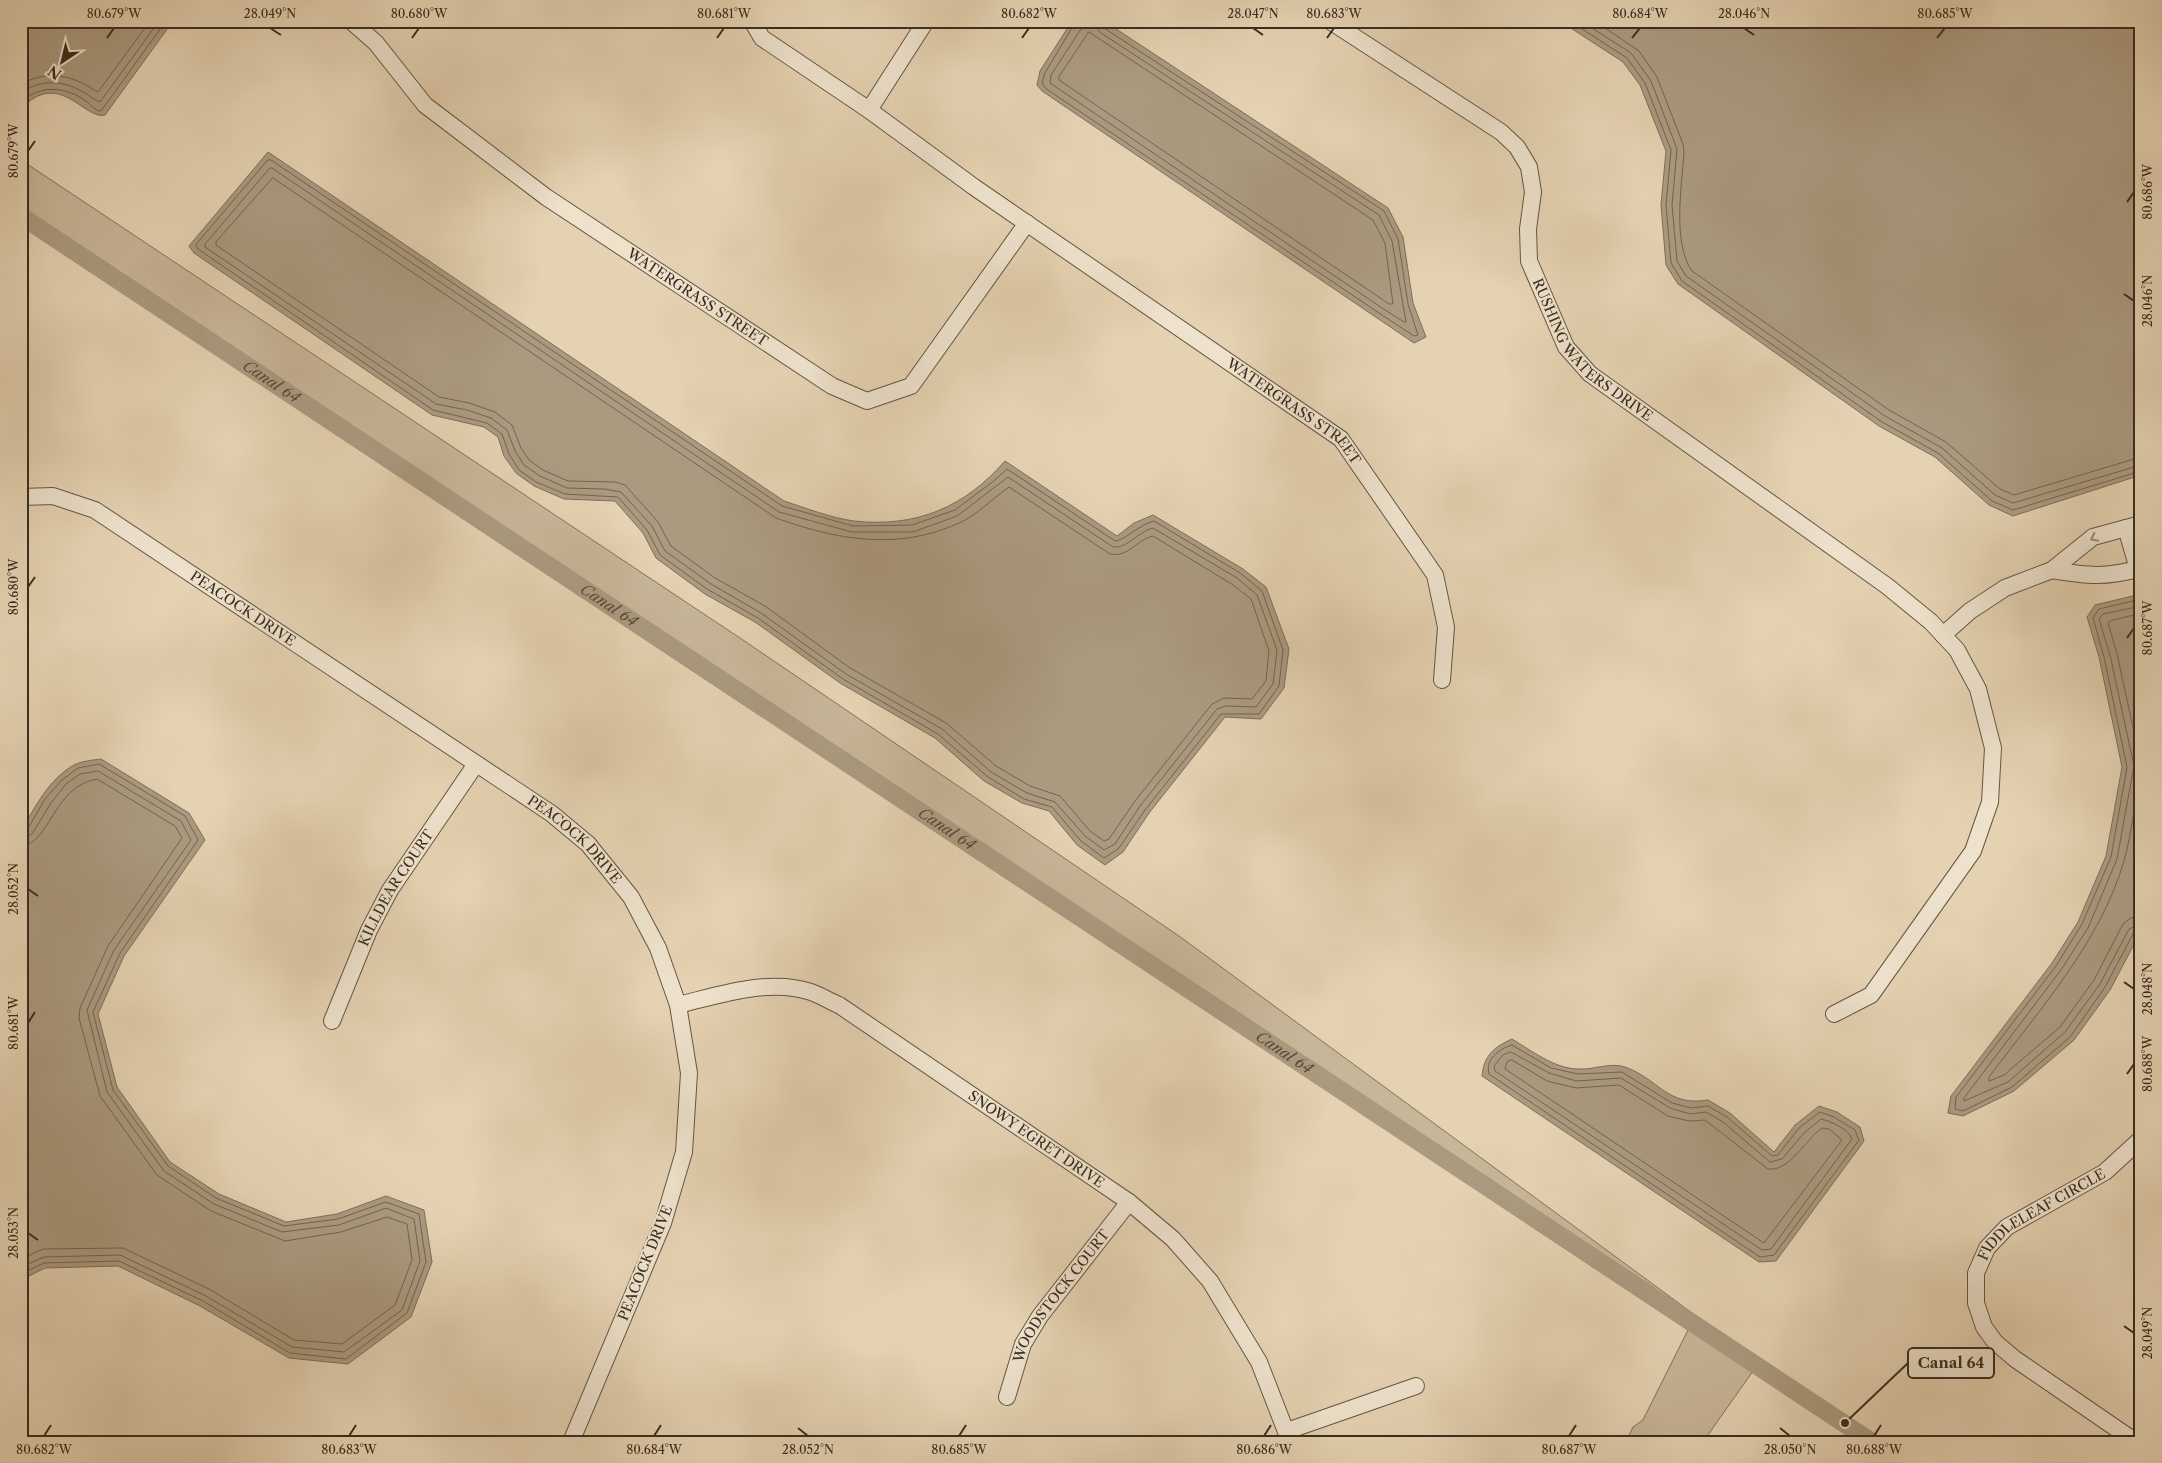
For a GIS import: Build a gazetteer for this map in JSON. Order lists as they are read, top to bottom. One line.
{"streets":{"street":["WATERGRASS STREET","RUSHING WATERS DRIVE","PEACOCK DRIVE","KILLDEAR COURT","SNOWY EGRET DRIVE","FIDDLELEAF CIRCLE","WOODSTOCK COURT"]},"crossings":[["PEACOCK DRIVE","KILLDEAR COURT"],["PEACOCK DRIVE","SNOWY EGRET DRIVE"],["SNOWY EGRET DRIVE","WOODSTOCK COURT"]],"water":["Canal 64"],"places":["Canal 64"],"north":"bottom left","coordinates":["80.679°W","28.049°N","80.680°W","80.681°W","80.682°W","28.047°N","80.683°W","80.684°W","28.046°N","80.685°W","80.686°W","80.687°W","28.052°N","28.048°N","80.688°W","28.053°N","28.050°N"]}
